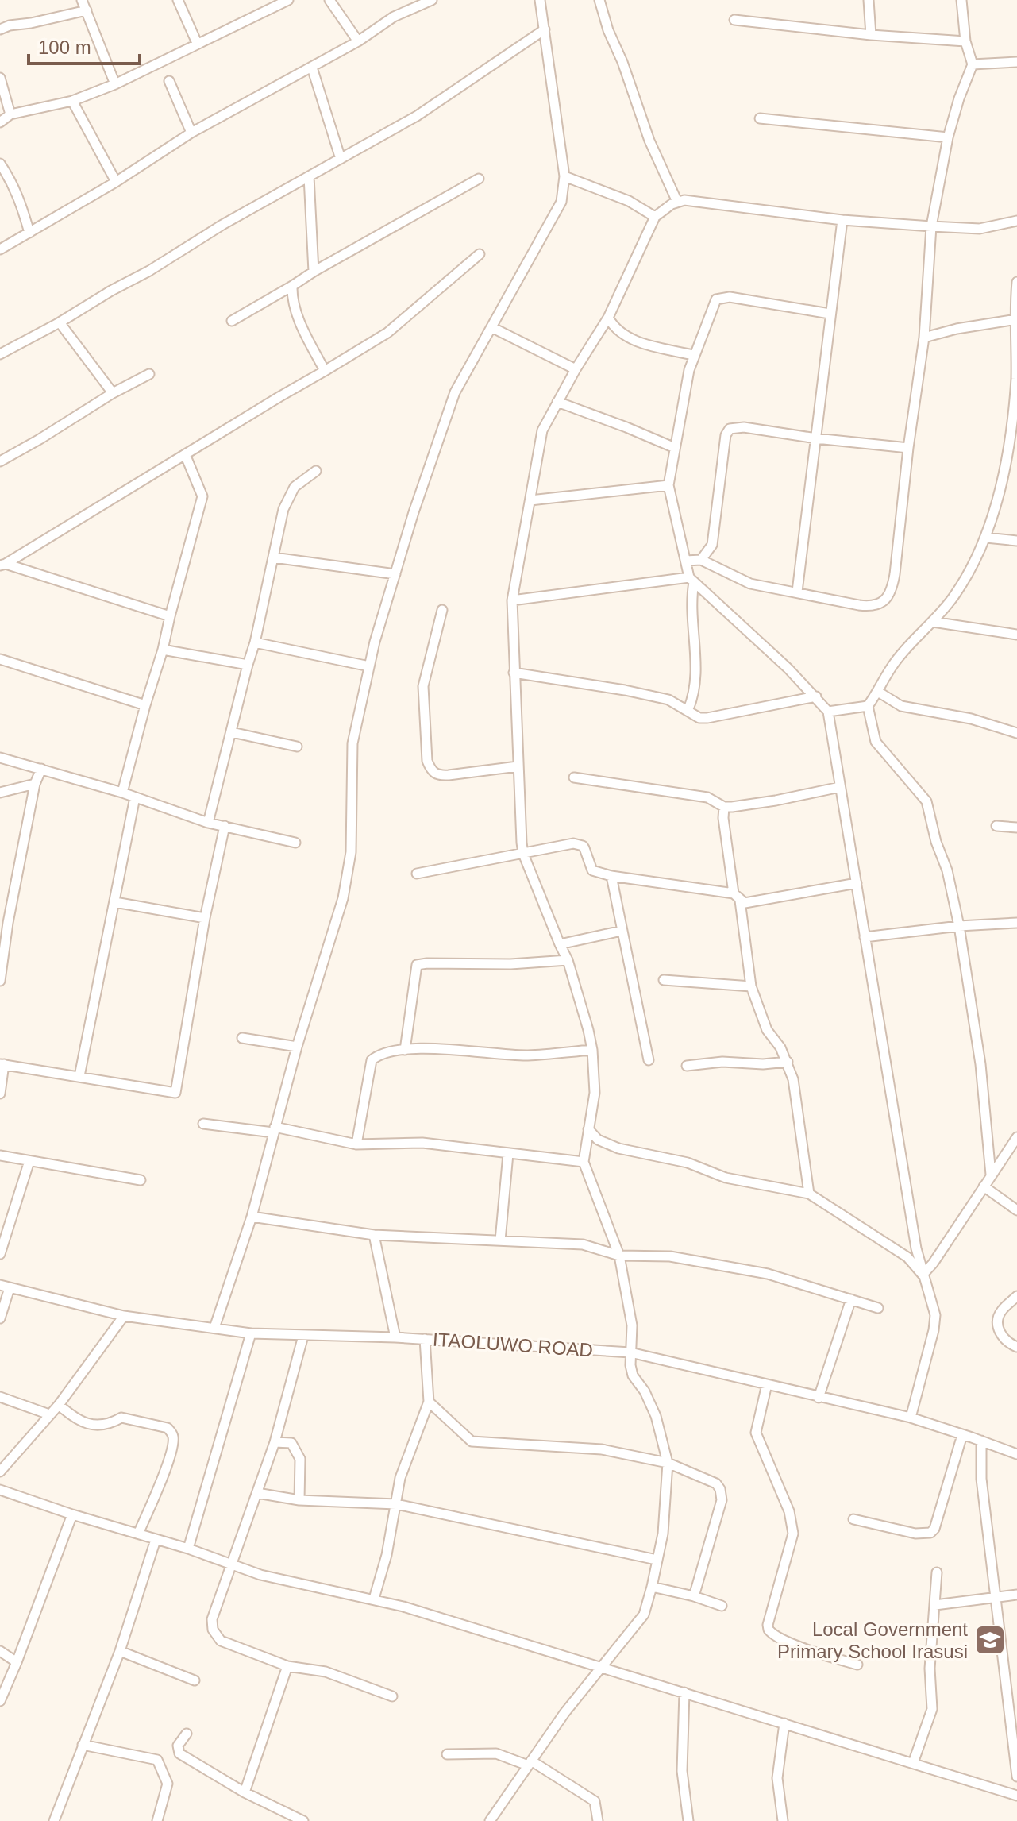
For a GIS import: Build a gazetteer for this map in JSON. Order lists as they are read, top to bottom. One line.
{"streets":{"street":["ITAOLUWO ROAD"]},"places":{"school or university":["Local Government Primary School Irasusi"]},"scale_bar":"100 m"}
